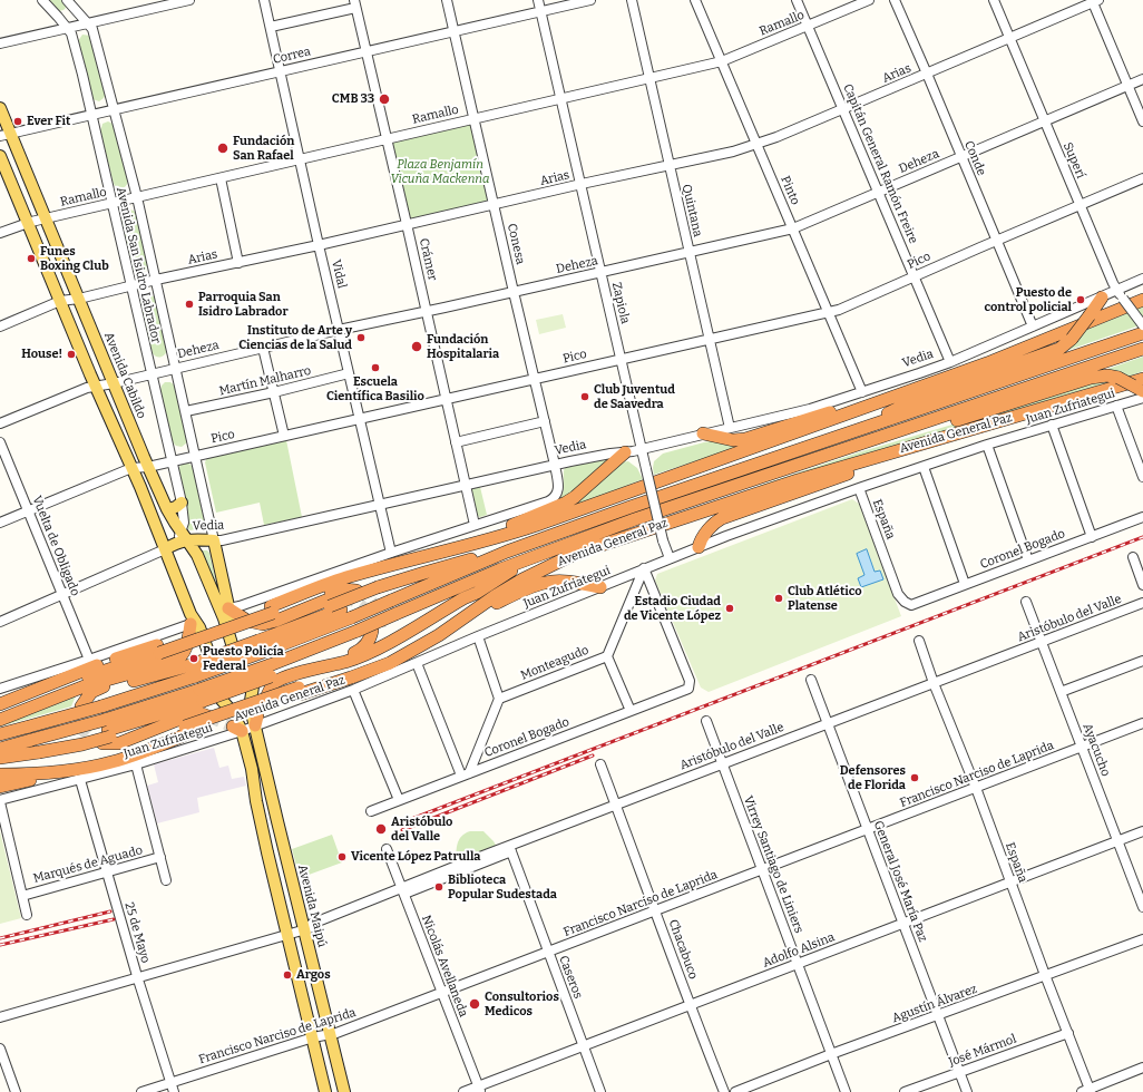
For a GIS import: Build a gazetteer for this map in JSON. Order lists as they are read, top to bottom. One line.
{"streets":{"highway":["Avenida General Paz"],"main road":["Vedia","Avenida Cabildo","Avenida Maipú"],"street":["Ramallo","Correa","Arias","Conde","Superí","Deheza","Capitán General Ramón Freire","Pinto","Quintana","Conesa","Crámer","Pico","Avenida San Isidro Labrador","Vidal","Zapiola","Martín Malharro","Juan Zufriategui","España","Vuelta de Obligado","Coronel Bogado","Aristóbulo del Valle","Monteagudo","Ayacucho","Francisco Narciso de Laprida","Marqués de Aguado","Virrey Santiago de Liniers","General José María Paz","25 de Mayo","Chacabuco","Adolfo Alsina","Nicolás Avellaneda","Caseros","Agustín Álvarez","José Mármol"]},"crossings":[["Ramallo","Capitán General Ramón Freire"],["Ramallo","Pinto"],["Ramallo","Quintana"],["Ramallo","Conesa"],["Ramallo","Crámer"],["Ramallo","Avenida San Isidro Labrador"],["Ramallo","Vidal"],["Ramallo","Zapiola"],["Ramallo","Avenida Cabildo"],["Correa","Conesa"],["Correa","Crámer"],["Correa","Avenida San Isidro Labrador"],["Correa","Vidal"],["Correa","Zapiola"],["Correa","Avenida Cabildo"],["Arias","Conde"],["Arias","Superí"],["Arias","Capitán General Ramón Freire"],["Arias","Pinto"],["Arias","Quintana"],["Arias","Conesa"],["Arias","Crámer"],["Arias","Avenida San Isidro Labrador"],["Arias","Vidal"],["Arias","Zapiola"],["Arias","Avenida Cabildo"],["Conde","Deheza"],["Conde","Pico"],["Conde","Vedia"],["Superí","Deheza"],["Superí","Pico"],["Superí","Vedia"],["Deheza","Capitán General Ramón Freire"],["Deheza","Pinto"],["Deheza","Quintana"],["Deheza","Conesa"],["Deheza","Crámer"],["Deheza","Avenida San Isidro Labrador"],["Deheza","Vidal"],["Deheza","Zapiola"],["Deheza","Avenida Cabildo"],["Capitán General Ramón Freire","Pico"],["Capitán General Ramón Freire","Vedia"],["Pinto","Pico"],["Pinto","Vedia"],["Quintana","Pico"],["Quintana","Vedia"],["Conesa","Crámer"],["Conesa","Pico"],["Conesa","Vedia"],["Crámer","Pico"],["Crámer","Vedia"],["Pico","Avenida San Isidro Labrador"],["Pico","Vidal"],["Pico","Zapiola"],["Pico","Avenida Cabildo"],["Pico","Vuelta de Obligado"],["Avenida San Isidro Labrador","Vedia"],["Avenida San Isidro Labrador","Avenida Cabildo"],["Avenida San Isidro Labrador","Martín Malharro"],["Vidal","Vedia"],["Vidal","Martín Malharro"],["Zapiola","Vedia"],["Zapiola","Juan Zufriategui"],["Vedia","Avenida Cabildo"],["Vedia","Vuelta de Obligado"],["Juan Zufriategui","España"],["Juan Zufriategui","Coronel Bogado"],["Juan Zufriategui","Monteagudo"],["Juan Zufriategui","Avenida Maipú"],["Juan Zufriategui","25 de Mayo"],["España","Coronel Bogado"],["España","Aristóbulo del Valle"],["España","Francisco Narciso de Laprida"],["España","Adolfo Alsina"],["España","Agustín Álvarez"],["España","José Mármol"],["Coronel Bogado","Monteagudo"],["Aristóbulo del Valle","Ayacucho"],["Aristóbulo del Valle","Virrey Santiago de Liniers"],["Aristóbulo del Valle","General José María Paz"],["Aristóbulo del Valle","Avenida Maipú"],["Aristóbulo del Valle","25 de Mayo"],["Aristóbulo del Valle","Chacabuco"],["Aristóbulo del Valle","Nicolás Avellaneda"],["Aristóbulo del Valle","Caseros"],["Ayacucho","Francisco Narciso de Laprida"],["Ayacucho","Adolfo Alsina"],["Francisco Narciso de Laprida","Virrey Santiago de Liniers"],["Francisco Narciso de Laprida","General José María Paz"],["Francisco Narciso de Laprida","Avenida Maipú"],["Francisco Narciso de Laprida","25 de Mayo"],["Francisco Narciso de Laprida","Chacabuco"],["Francisco Narciso de Laprida","Nicolás Avellaneda"],["Francisco Narciso de Laprida","Caseros"],["Marqués de Aguado","25 de Mayo"],["Virrey Santiago de Liniers","Adolfo Alsina"],["Virrey Santiago de Liniers","Agustín Álvarez"],["General José María Paz","Adolfo Alsina"],["General José María Paz","Agustín Álvarez"],["General José María Paz","José Mármol"],["Chacabuco","Adolfo Alsina"],["Adolfo Alsina","Nicolás Avellaneda"],["Adolfo Alsina","Caseros"]],"parks":["Plaza Benjamín Vicuña Mackenna"],"places":["CMB 33","Ever Fit","Fundación San Rafael","Funes Boxing Club","Puesto de control policial","Parroquia San Isidro Labrador","Instituto de Arte y Ciencias de la Salud","Fundación Hospitalaria","House!","Escuela Científica Basilio","Club Juventud de Saavedra","Club Atlético Platense","Estadio Ciudad de Vicente López","Puesto Policía Federal","Defensores de Florida","Aristóbulo del Valle","Vicente López Patrulla","Biblioteca Popular Sudestada","Argos","Consultorios Medicos"]}
